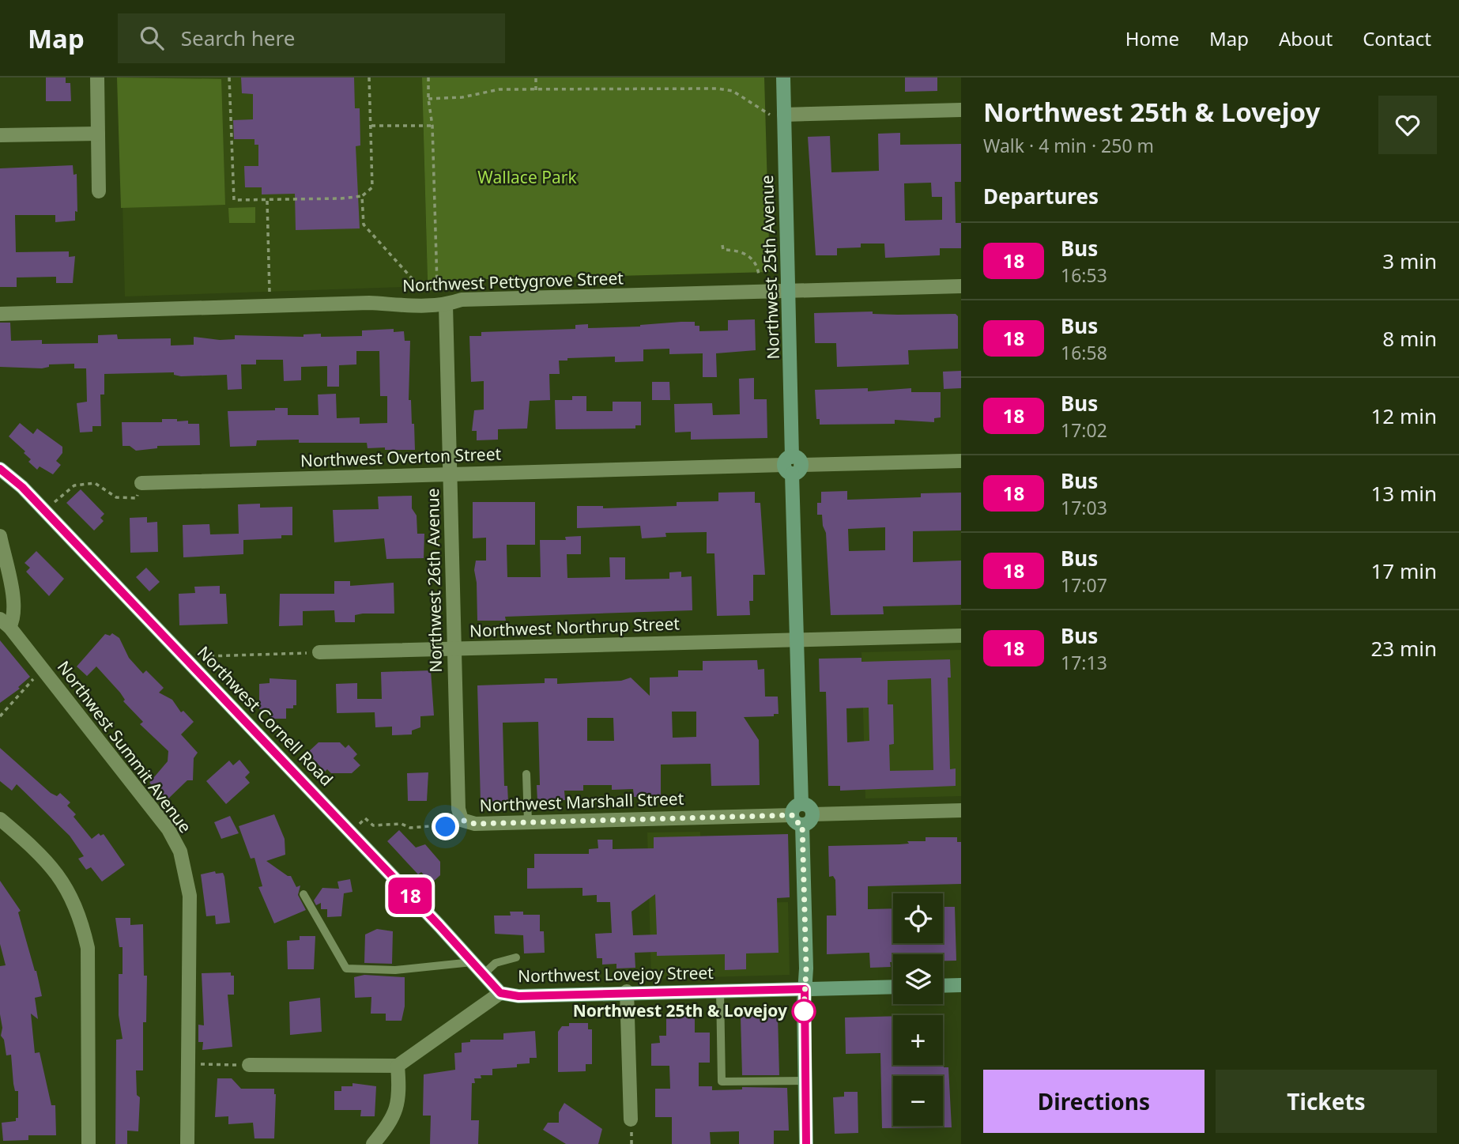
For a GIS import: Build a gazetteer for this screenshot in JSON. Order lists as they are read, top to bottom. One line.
{"streets":{"main road":["Northwest 25th Avenue","Northwest Cornell Road","Northwest Lovejoy Street"],"street":["Northwest Pettygrove Street","Northwest Overton Street","Northwest 26th Avenue","Northwest Northrup Street","Northwest Summit Avenue","Northwest Marshall Street"]},"crossings":[["Northwest 25th Avenue","Northwest Pettygrove Street"],["Northwest 25th Avenue","Northwest Overton Street"],["Northwest 25th Avenue","Northwest Northrup Street"],["Northwest 25th Avenue","Northwest Marshall Street"],["Northwest 25th Avenue","Northwest Lovejoy Street"],["Northwest Pettygrove Street","Northwest 26th Avenue"],["Northwest Overton Street","Northwest 26th Avenue"],["Northwest 26th Avenue","Northwest Northrup Street"],["Northwest 26th Avenue","Northwest Marshall Street"],["Northwest Cornell Road","Northwest Marshall Street"],["Northwest Cornell Road","Northwest Lovejoy Street"]],"parks":["Wallace Park"],"places":["Northwest 25th & Lovejoy"],"lines":["bus line 18"],"page":{"header":"Map","search":"Search here","nav":["Home","Map","About","Contact"],"on_map":"18","heading":[["Northwest 25th & Lovejoy","Walk · 4 min · 250 m"],"Departures"],"list":[{"mark":"18","name":"Bus","note":"16:53","value":"3 min"},{"mark":"18","name":"Bus","note":"16:58","value":"8 min"},{"mark":"18","name":"Bus","note":"17:02","value":"12 min"},{"mark":"18","name":"Bus","note":"17:03","value":"13 min"},{"mark":"18","name":"Bus","note":"17:07","value":"17 min"},{"mark":"18","name":"Bus","note":"17:13","value":"23 min"}],"map_buttons":["+","−"],"buttons":["Directions","Tickets"]}}
